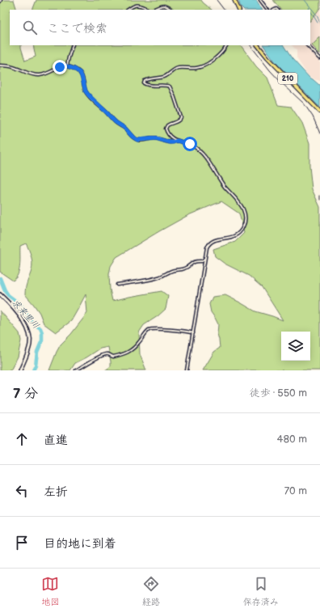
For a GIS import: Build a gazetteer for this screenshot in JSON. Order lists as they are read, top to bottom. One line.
{"streets":{"highway":["210"]},"water":["求来里川"],"page":{"search":"ここで検索","heading":["7 分","徒歩 · 550 m"],"list":[["直進","480 m"],["左折","70 m"],"目的地に到着"],"nav":["地図","経路","保存済み"]}}
